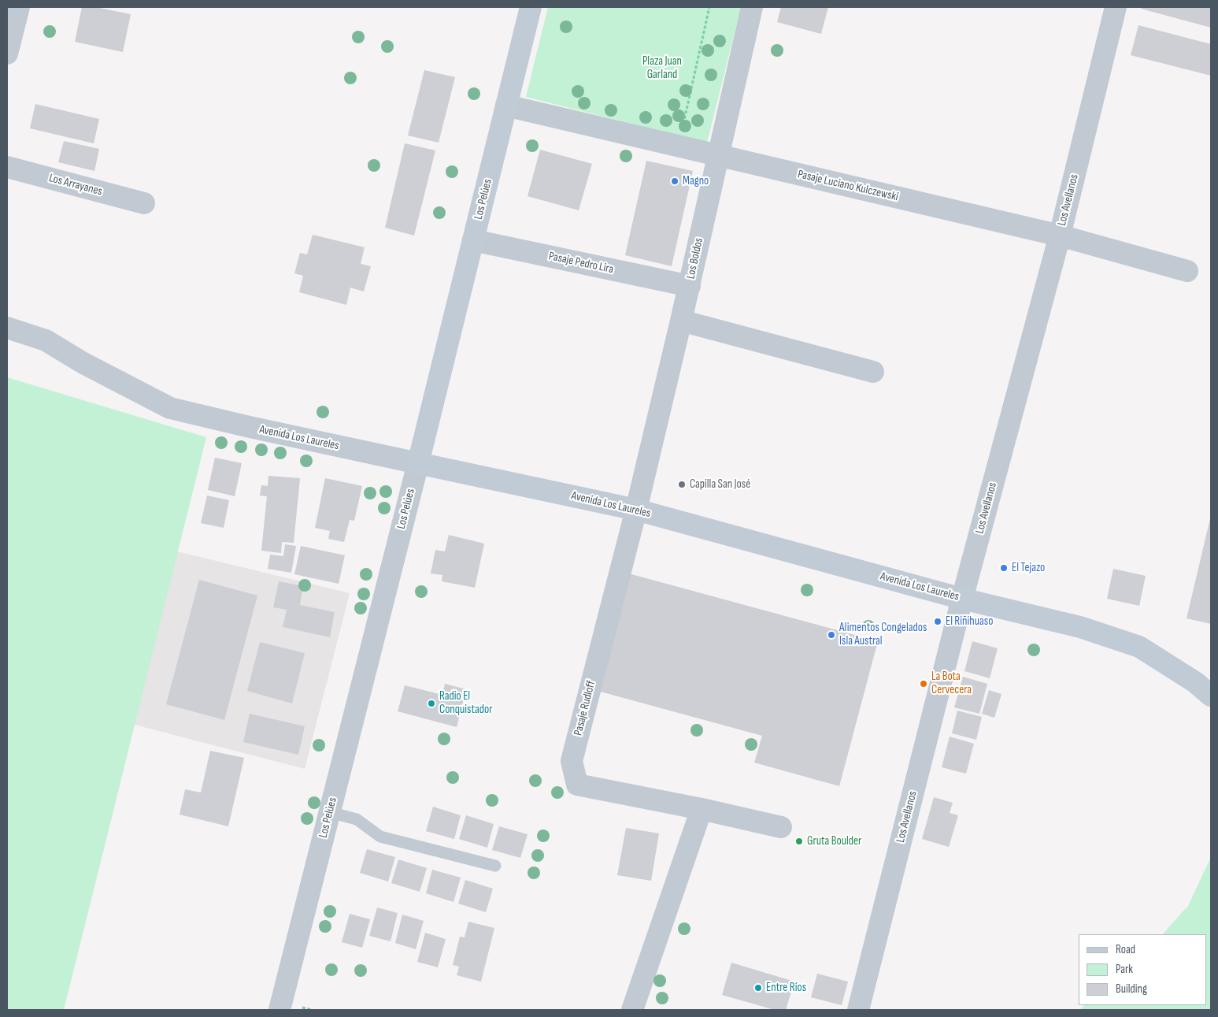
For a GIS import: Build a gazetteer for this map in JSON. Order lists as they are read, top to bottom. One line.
{"streets":{"street":["Los Arrayanes","Pasaje Luciano Kulczewski","Los Pelúes","Los Avellanos","Los Boldos","Pasaje Pedro Lira","Avenida Los Laureles","Pasaje Rudloff"]},"crossings":[["Pasaje Luciano Kulczewski","Los Pelúes"],["Pasaje Luciano Kulczewski","Los Avellanos"],["Pasaje Luciano Kulczewski","Los Boldos"],["Los Pelúes","Pasaje Pedro Lira"],["Los Pelúes","Avenida Los Laureles"],["Los Avellanos","Avenida Los Laureles"],["Los Boldos","Pasaje Pedro Lira"],["Los Boldos","Avenida Los Laureles"],["Los Boldos","Pasaje Rudloff"],["Avenida Los Laureles","Pasaje Rudloff"]],"parks":["Plaza Juan Garland"],"places":["Magno","Capilla San José","El Tejazo","El Riñihuaso","Alimentos Congelados Isla Austral","La Bota Cervecera","Radio El Conquistador","Gruta Boulder","Entre Ríos"],"legend":["Road","Park","Building"]}
